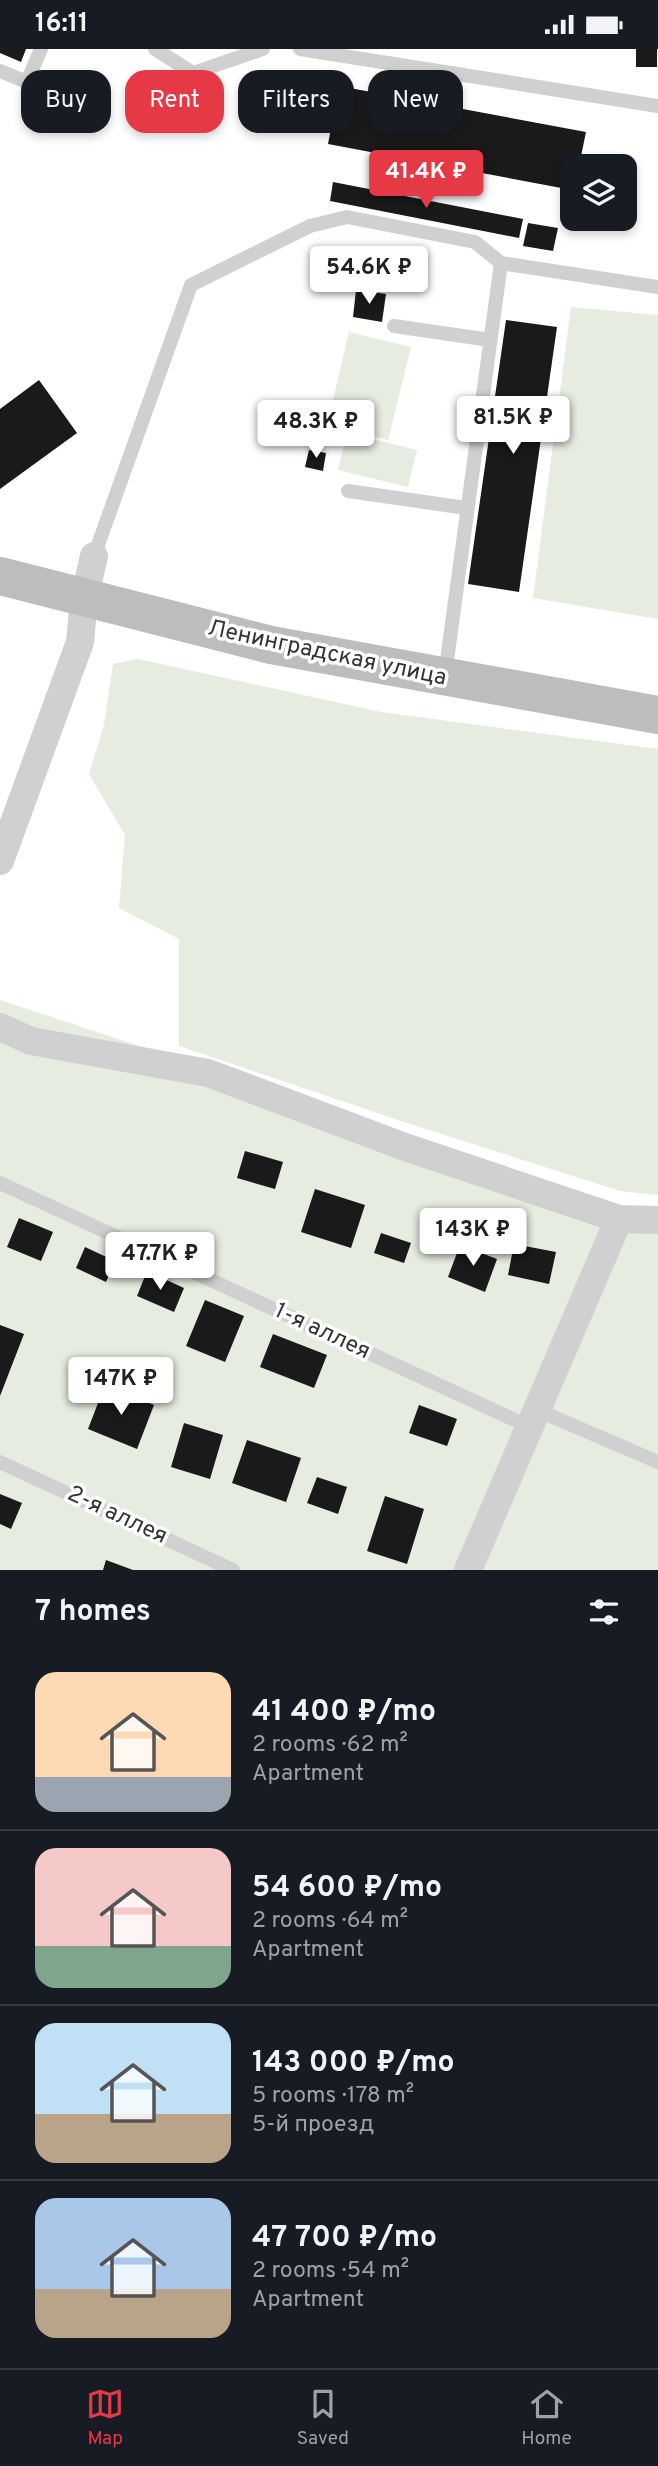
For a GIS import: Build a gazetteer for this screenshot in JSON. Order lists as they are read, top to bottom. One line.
{"streets":{"main road":["Ленинградская улица"],"lane":["1-я аллея","2-я аллея"]},"page":{"status":"16:11","chip":["Buy","Rent","Filters","New"],"price":["41.4K ₽","54.6K ₽","81.5K ₽","48.3K ₽","143K ₽","47.7K ₽","147K ₽"],"heading":"7 homes","list":[{"name":"41 400 ₽/mo","note":"2 rooms · 62 m² · Apartment"},{"name":"54 600 ₽/mo","note":"2 rooms · 64 m² · Apartment"},{"name":"143 000 ₽/mo","note":"5 rooms · 178 m² · 5-й проезд"},{"name":"47 700 ₽/mo","note":"2 rooms · 54 m² · Apartment"}],"tabs":["Map","Saved","Home"]}}
